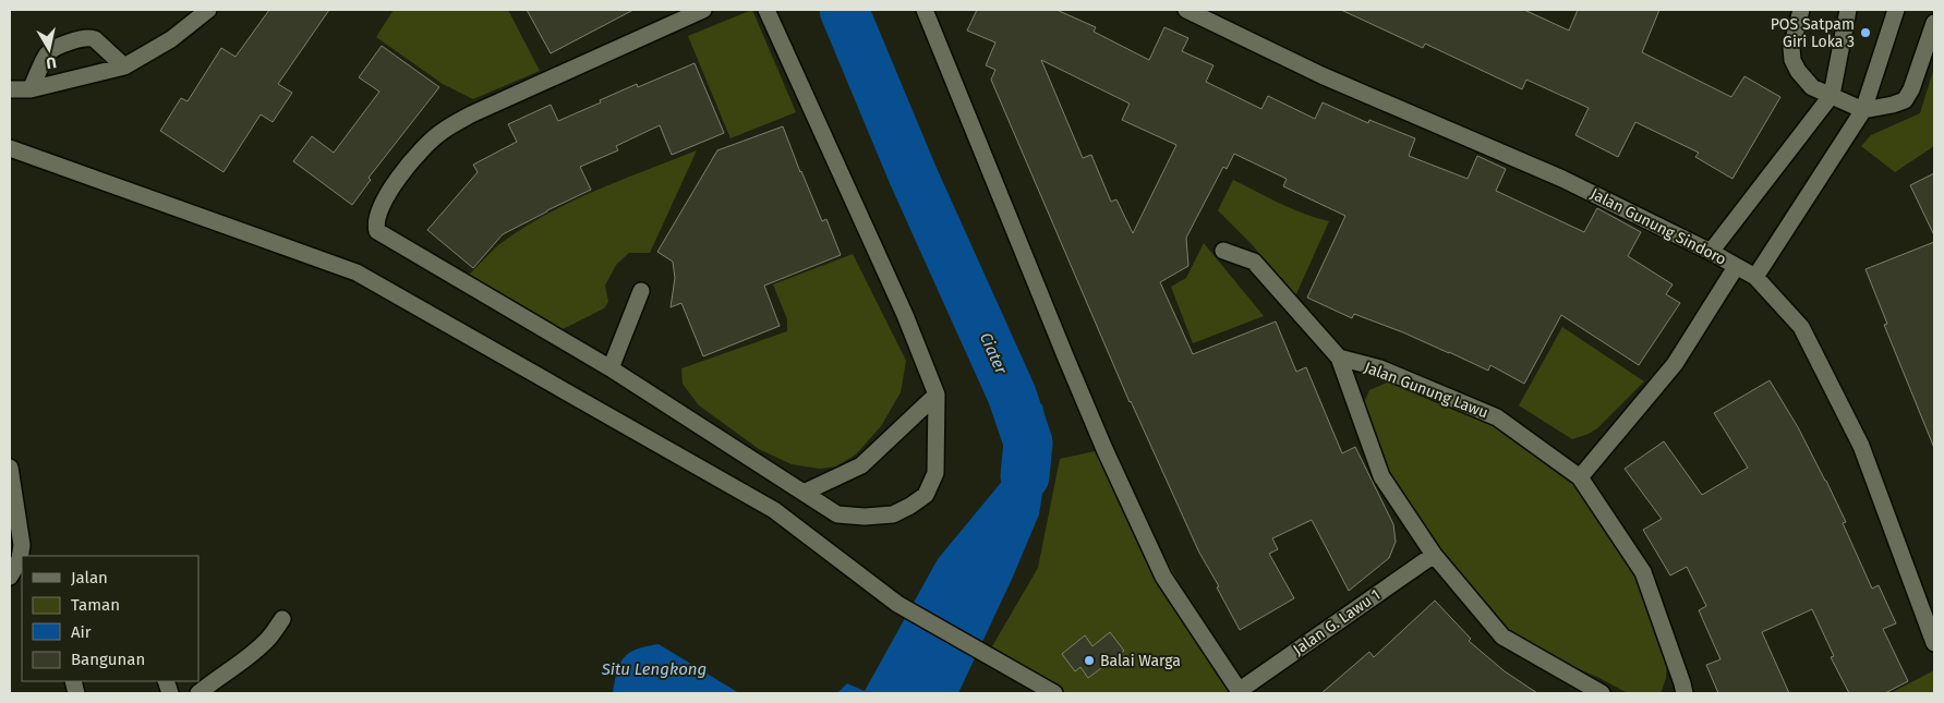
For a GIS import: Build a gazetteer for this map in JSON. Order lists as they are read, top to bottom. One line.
{"streets":{"street":["Jalan Gunung Sindoro","Jalan Gunung Lawu","Jalan G. Lawu 1"]},"crossings":[["Jalan Gunung Lawu","Jalan G. Lawu 1"]],"water":["Ciater","Situ Lengkong"],"places":["POS Satpam Giri Loka 3","Balai Warga"],"legend":["Jalan","Taman","Air","Bangunan"],"north":"bottom"}
